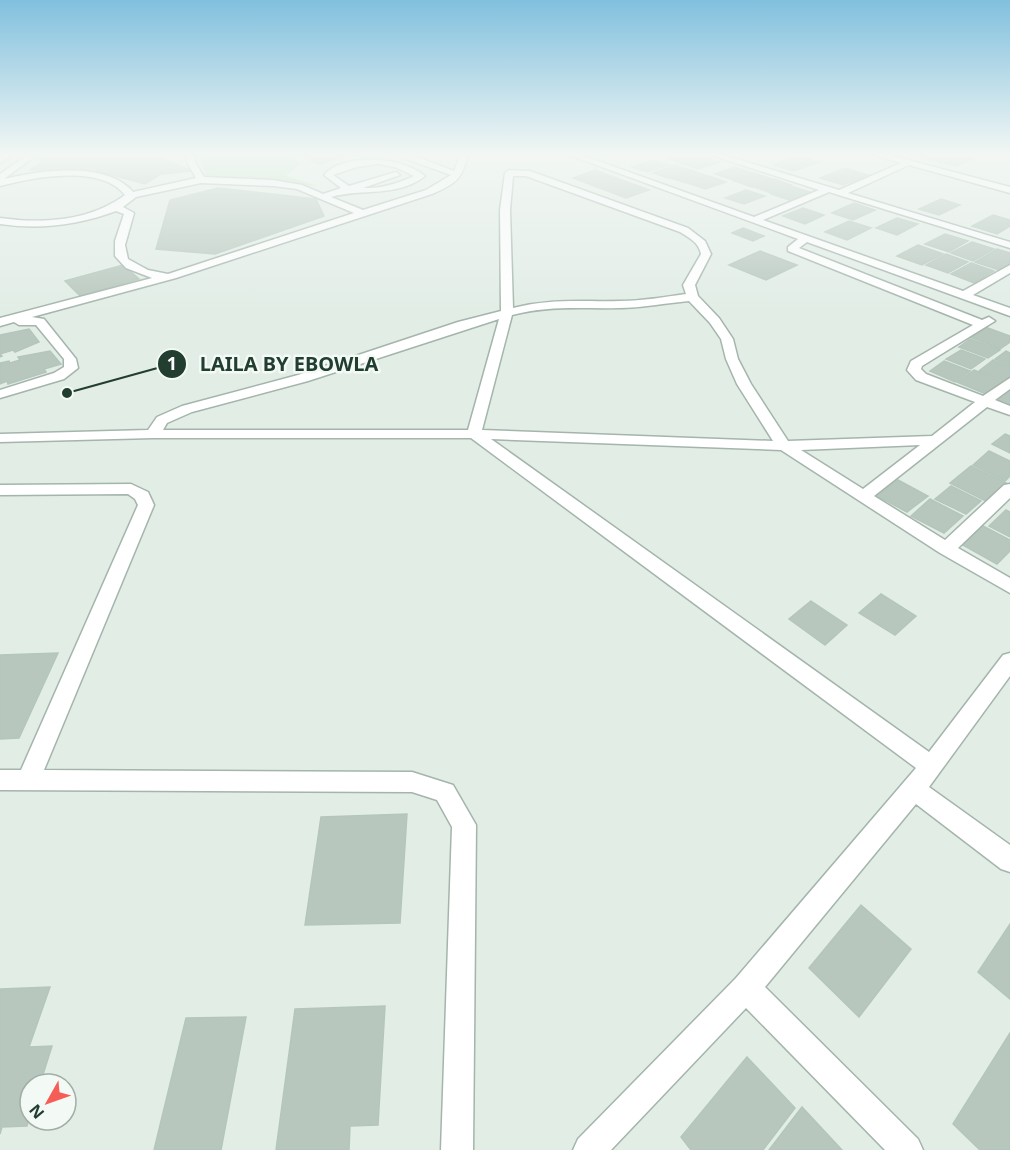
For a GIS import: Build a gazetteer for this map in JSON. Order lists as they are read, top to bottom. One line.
{"places":["LAILA BY EBOWLA"],"north":"bottom left"}
